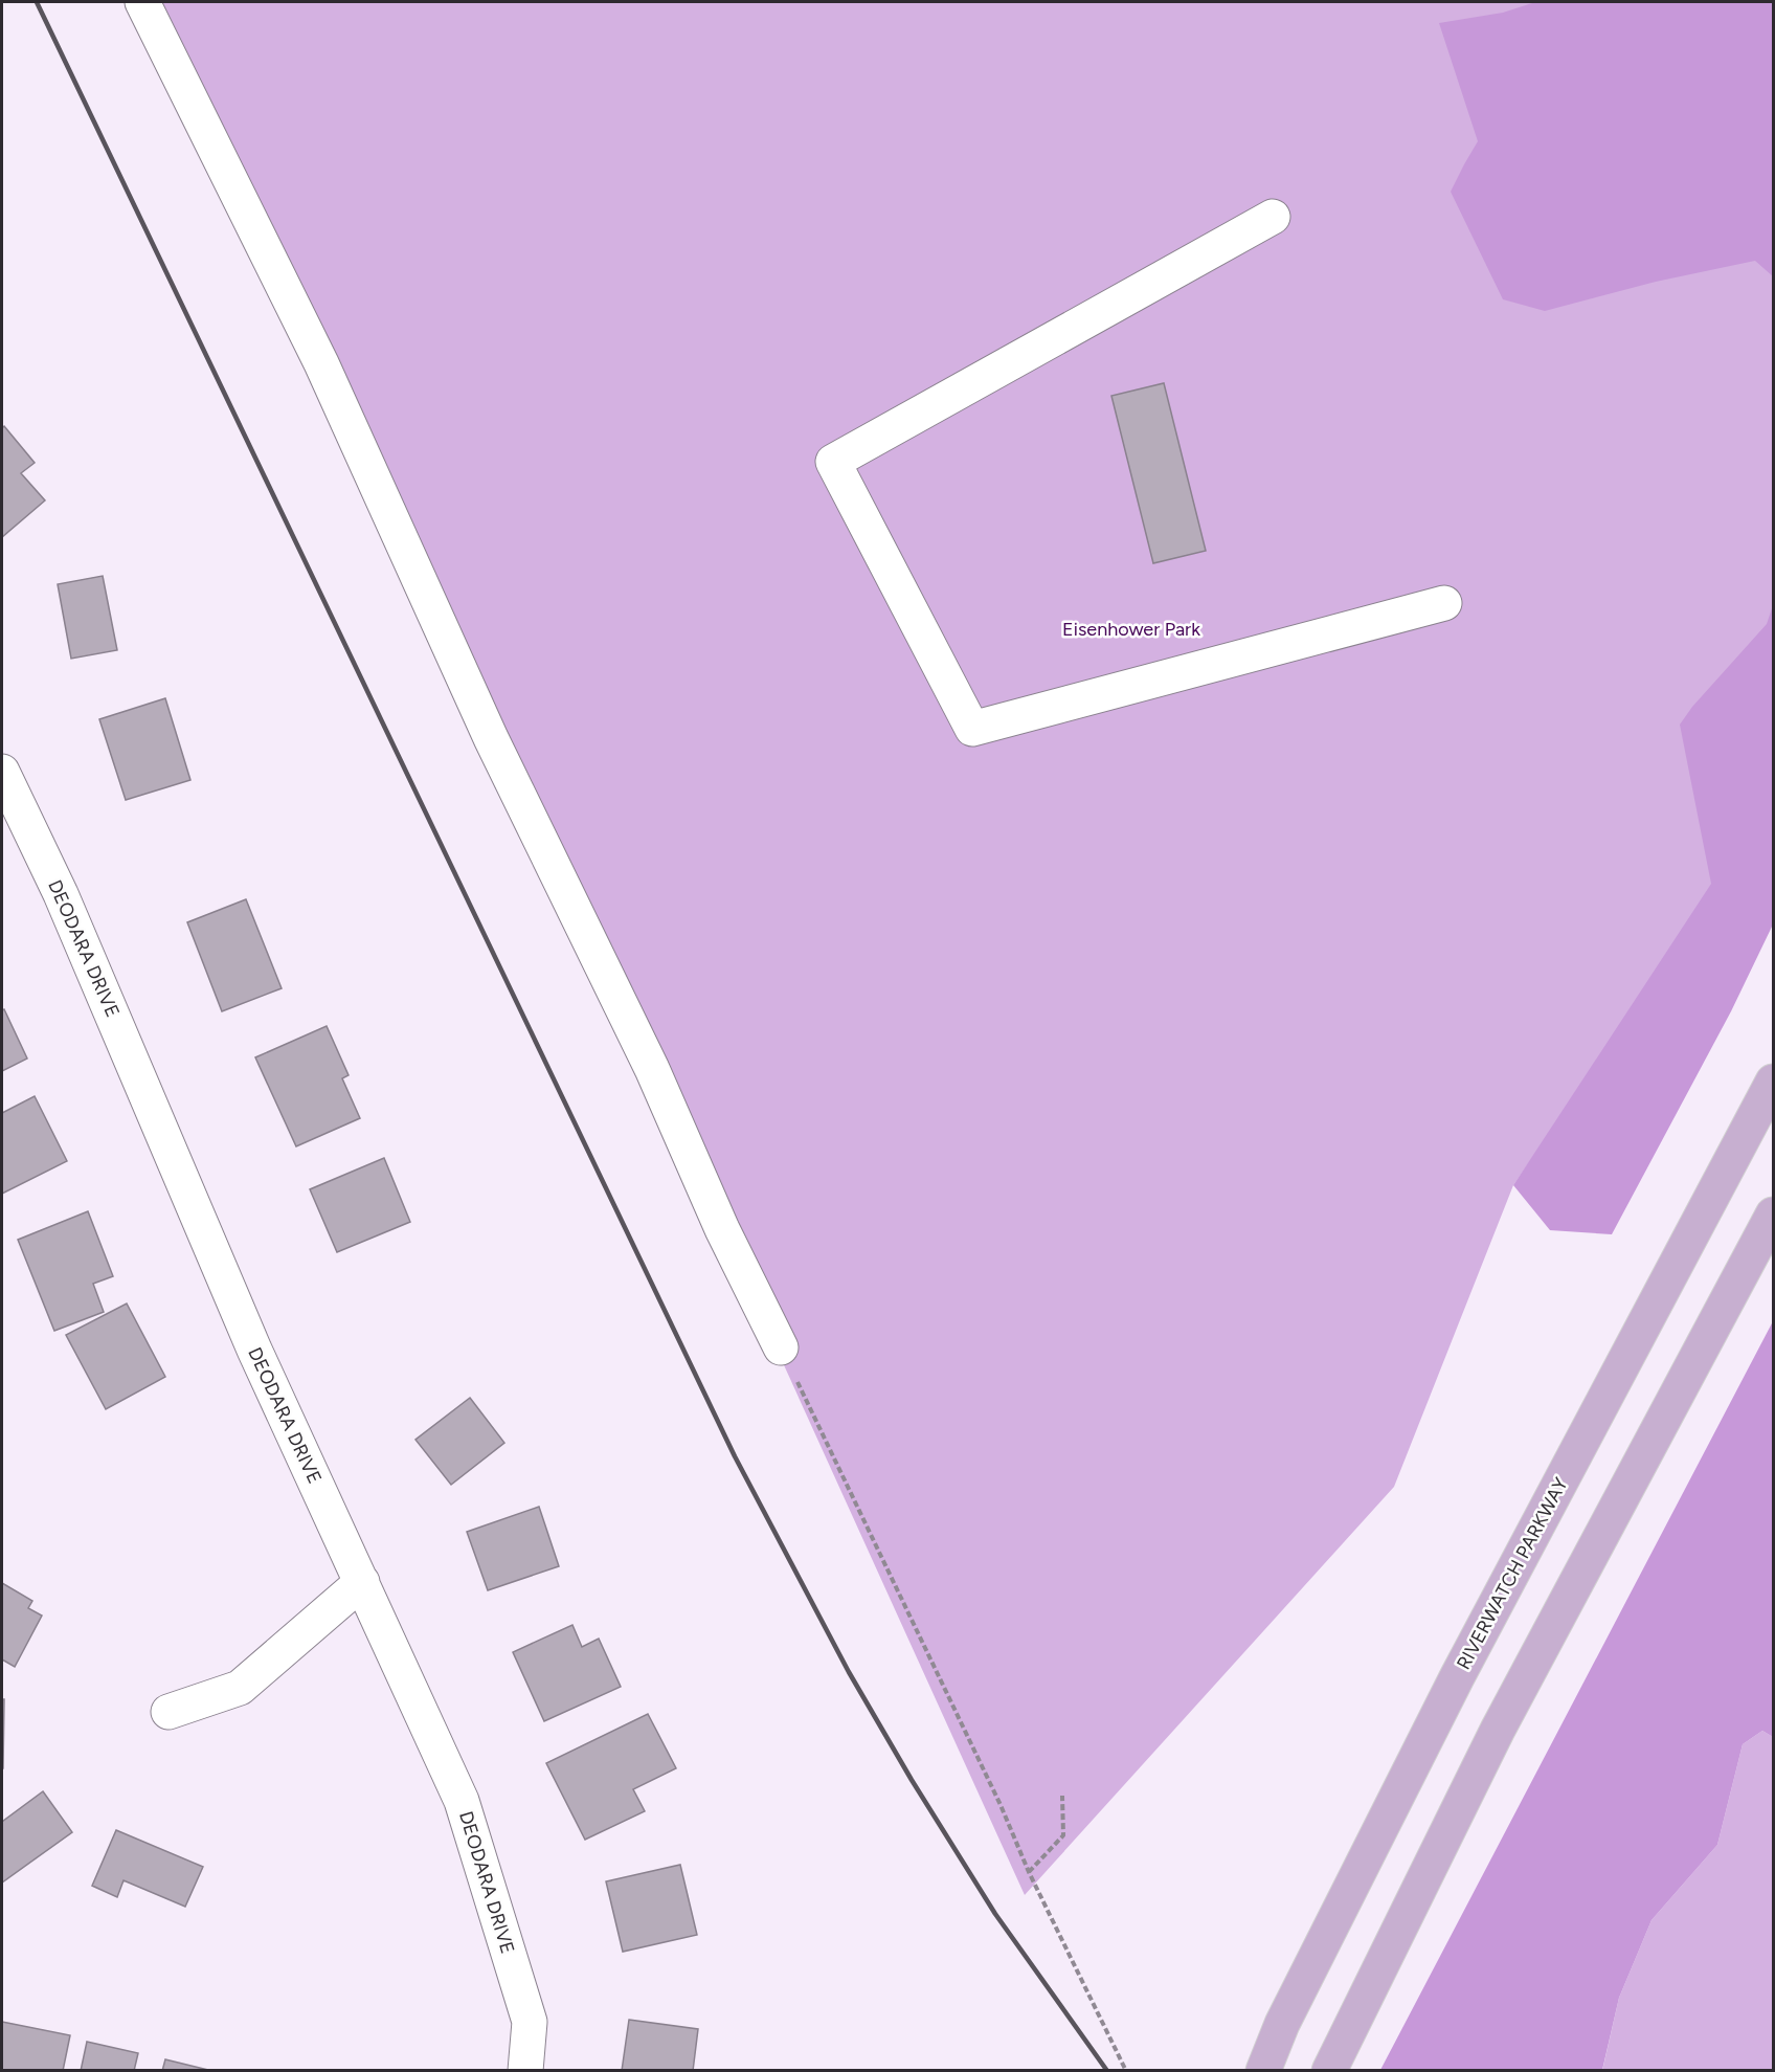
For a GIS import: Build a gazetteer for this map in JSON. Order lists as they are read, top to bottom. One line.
{"streets":{"main road":["RIVERWATCH PARKWAY"],"street":["DEODARA DRIVE"]},"parks":["Eisenhower Park"]}
